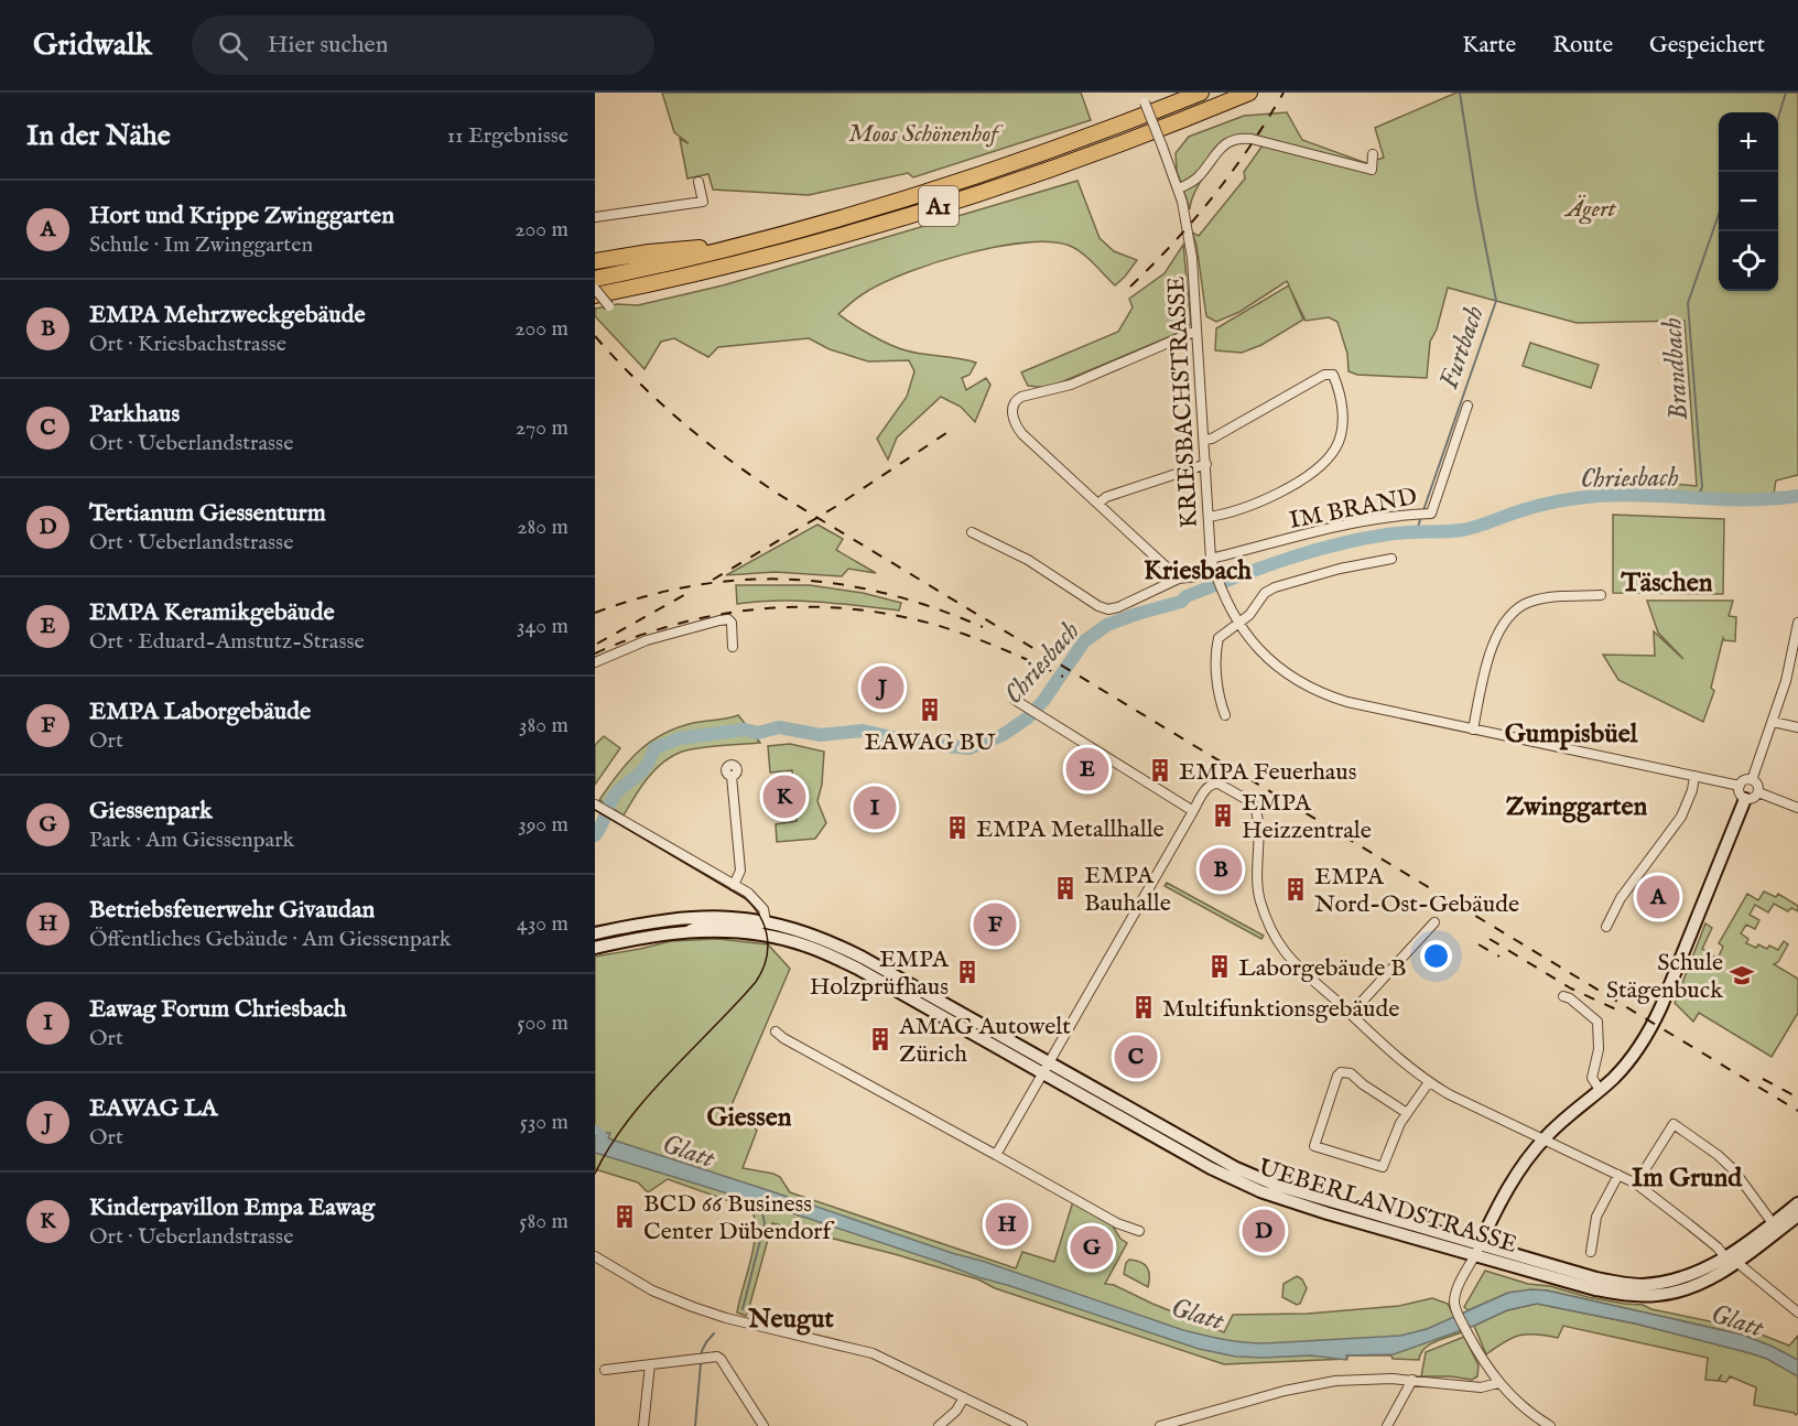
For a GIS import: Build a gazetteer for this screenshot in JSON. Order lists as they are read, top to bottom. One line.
{"streets":{"highway":["A1"],"main road":["UEBERLANDSTRASSE"],"street":["KRIESBACHSTRASSE","IM BRAND"]},"crossings":[["KRIESBACHSTRASSE","IM BRAND"]],"districts":["Kriesbach","Täschen","Gumpisbüel","Zwinggarten","Giessen","Im Grund","Neugut"],"water":["Furtbach","Brandbach","Chriesbach","Glatt"],"parks":["Moos Schönenhof","Ägert"],"places":{"building":["EAWAG BU","EMPA Feuerhaus","EMPA Heizzentrale","EMPA Metallhalle","EMPA Bauhalle","EMPA Nord-Ost-Gebäude","Laborgebäude B","EMPA Holzprüfhaus","Multifunktionsgebäude","AMAG Autowelt Zürich","BCD 66 Business Center Dübendorf"],"school or university":["Schule Stägenbuck"]},"page":{"header":"Gridwalk","search":"Hier suchen","nav":["Karte","Route","Gespeichert"],"heading":["In der Nähe","11 Ergebnisse"],"map_buttons":["+","−"],"list":[{"mark":"A","name":"Hort und Krippe Zwinggarten","note":"Schule · Im Zwinggarten","value":"200 m"},{"mark":"B","name":"EMPA Mehrzweckgebäude","note":"Ort · Kriesbachstrasse","value":"200 m"},{"mark":"C","name":"Parkhaus","note":"Ort · Ueberlandstrasse","value":"270 m"},{"mark":"D","name":"Tertianum Giessenturm","note":"Ort · Ueberlandstrasse","value":"280 m"},{"mark":"E","name":"EMPA Keramikgebäude","note":"Ort · Eduard-Amstutz-Strasse","value":"340 m"},{"mark":"F","name":"EMPA Laborgebäude","note":"Ort","value":"380 m"},{"mark":"G","name":"Giessenpark","note":"Park · Am Giessenpark","value":"390 m"},{"mark":"H","name":"Betriebsfeuerwehr Givaudan","note":"Öffentliches Gebäude · Am Giessenpark","value":"430 m"},{"mark":"I","name":"Eawag Forum Chriesbach","note":"Ort","value":"500 m"},{"mark":"J","name":"EAWAG LA","note":"Ort","value":"530 m"},{"mark":"K","name":"Kinderpavillon Empa Eawag","note":"Ort · Ueberlandstrasse","value":"580 m"}],"pins":["J","E","K","I","B","A","F","C","H","D","G"]}}
